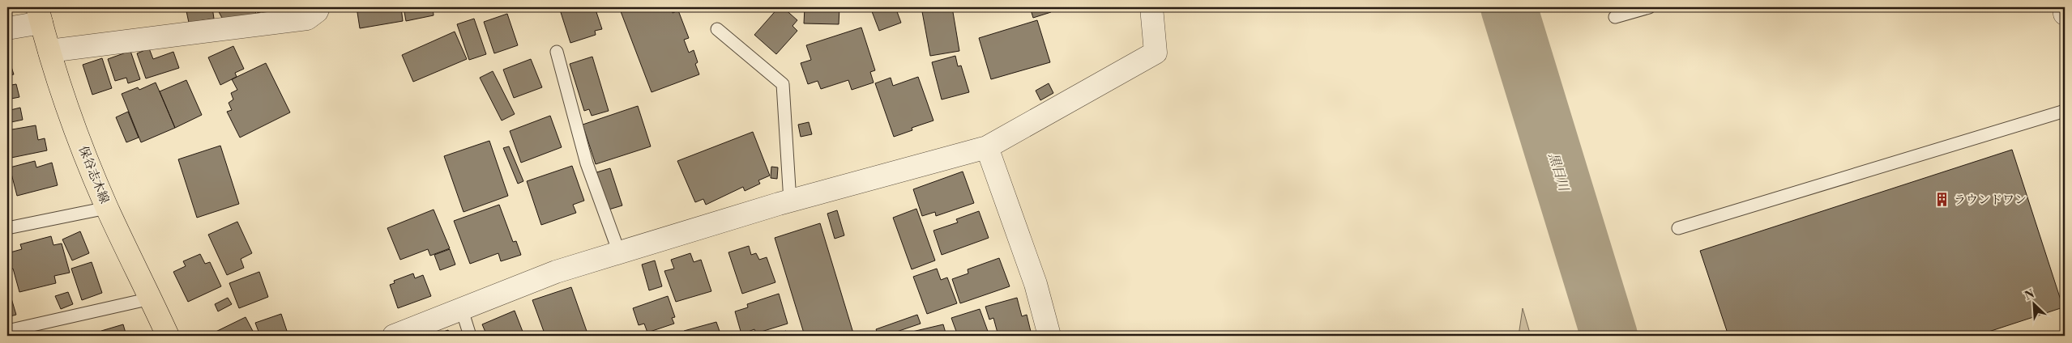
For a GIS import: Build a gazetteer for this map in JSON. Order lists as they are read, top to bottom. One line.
{"streets":{"main road":["保谷志木線"]},"water":["黒目川"],"places":{"building":["ラウンドワン"]},"north":"top left"}
